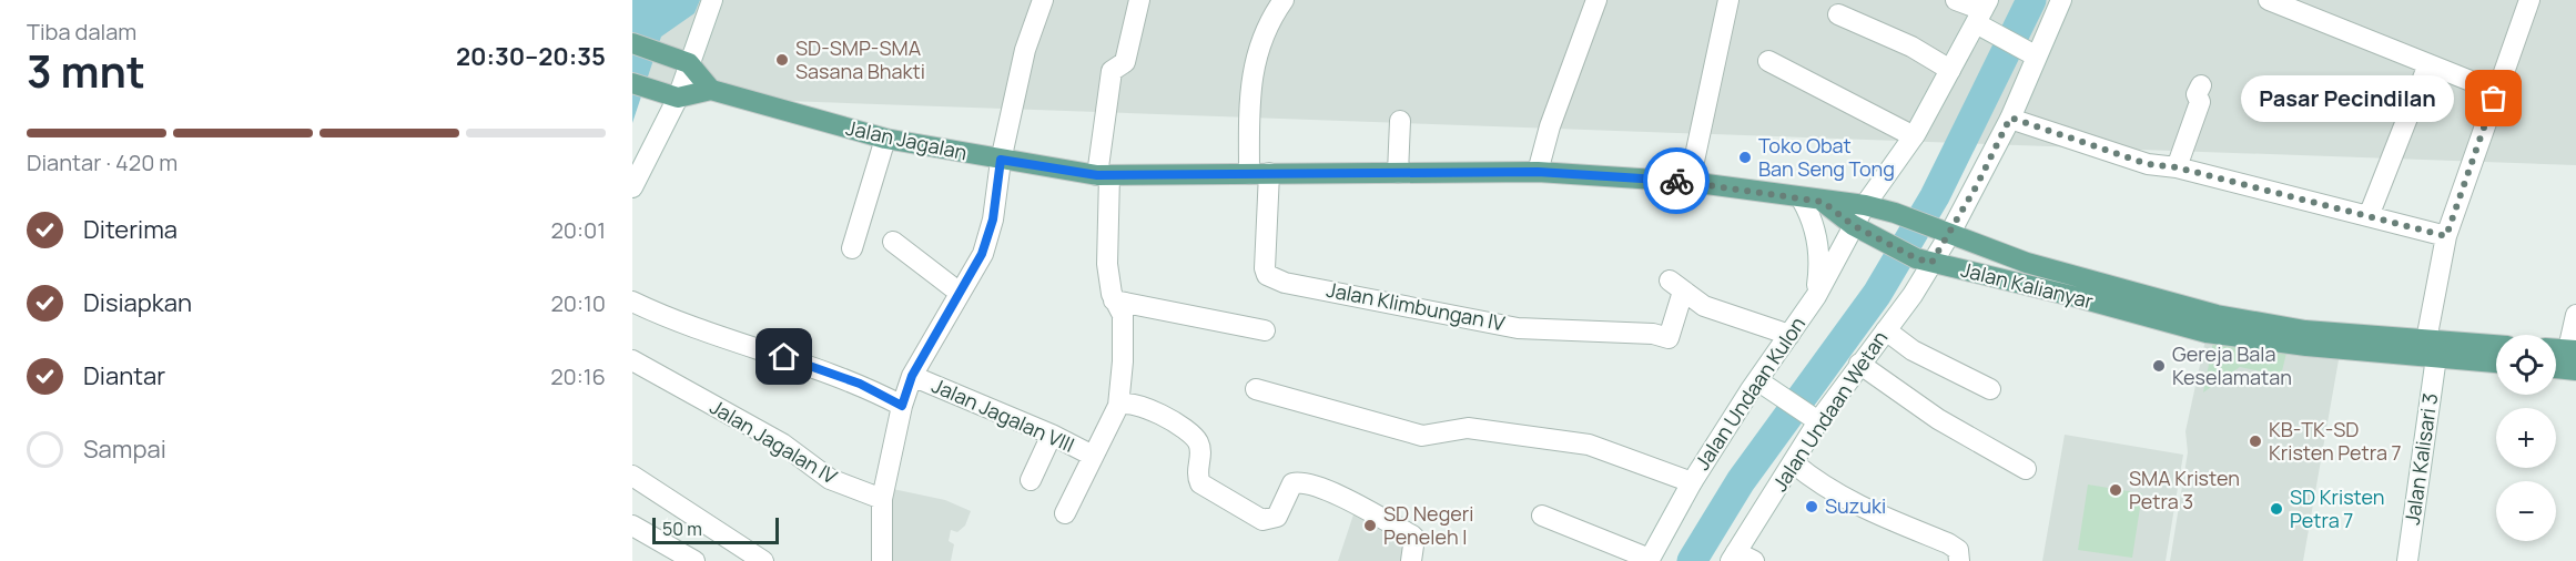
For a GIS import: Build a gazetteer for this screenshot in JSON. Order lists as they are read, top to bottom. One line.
{"streets":{"main road":["Jalan Jagalan","Jalan Kalianyar"],"street":["Jalan Klimbungan IV","Jalan Undaan Kulon","Jalan Undaan Wetan","Jalan Jagalan VIII","Jalan Jagalan IV","Jalan Kalisari 3"]},"crossings":[["Jalan Jagalan","Jalan Kalianyar"],["Jalan Jagalan","Jalan Klimbungan IV"],["Jalan Kalianyar","Jalan Undaan Kulon"],["Jalan Kalianyar","Jalan Undaan Wetan"],["Jalan Kalianyar","Jalan Kalisari 3"],["Jalan Klimbungan IV","Jalan Undaan Kulon"]],"places":["SD-SMP-SMA Sasana Bhakti","Pasar Pecindilan","Toko Obat Ban Seng Tong","Gereja Bala Keselamatan","KB-TK-SD Kristen Petra 7","SMA Kristen Petra 3","Suzuki","SD Kristen Petra 7","SD Negeri Peneleh I"],"scale_bar":"50 m","page":{"heading":["3 mnt","Tiba dalam","20:30–20:35"],"bubble":"Pasar Pecindilan","bar":"Diantar · 420 m","list":[["Diterima","20:01"],["Disiapkan","20:10"],["Diantar","20:16"],"Sampai"],"map_buttons":["+","−"],"scale":"50 m"}}
